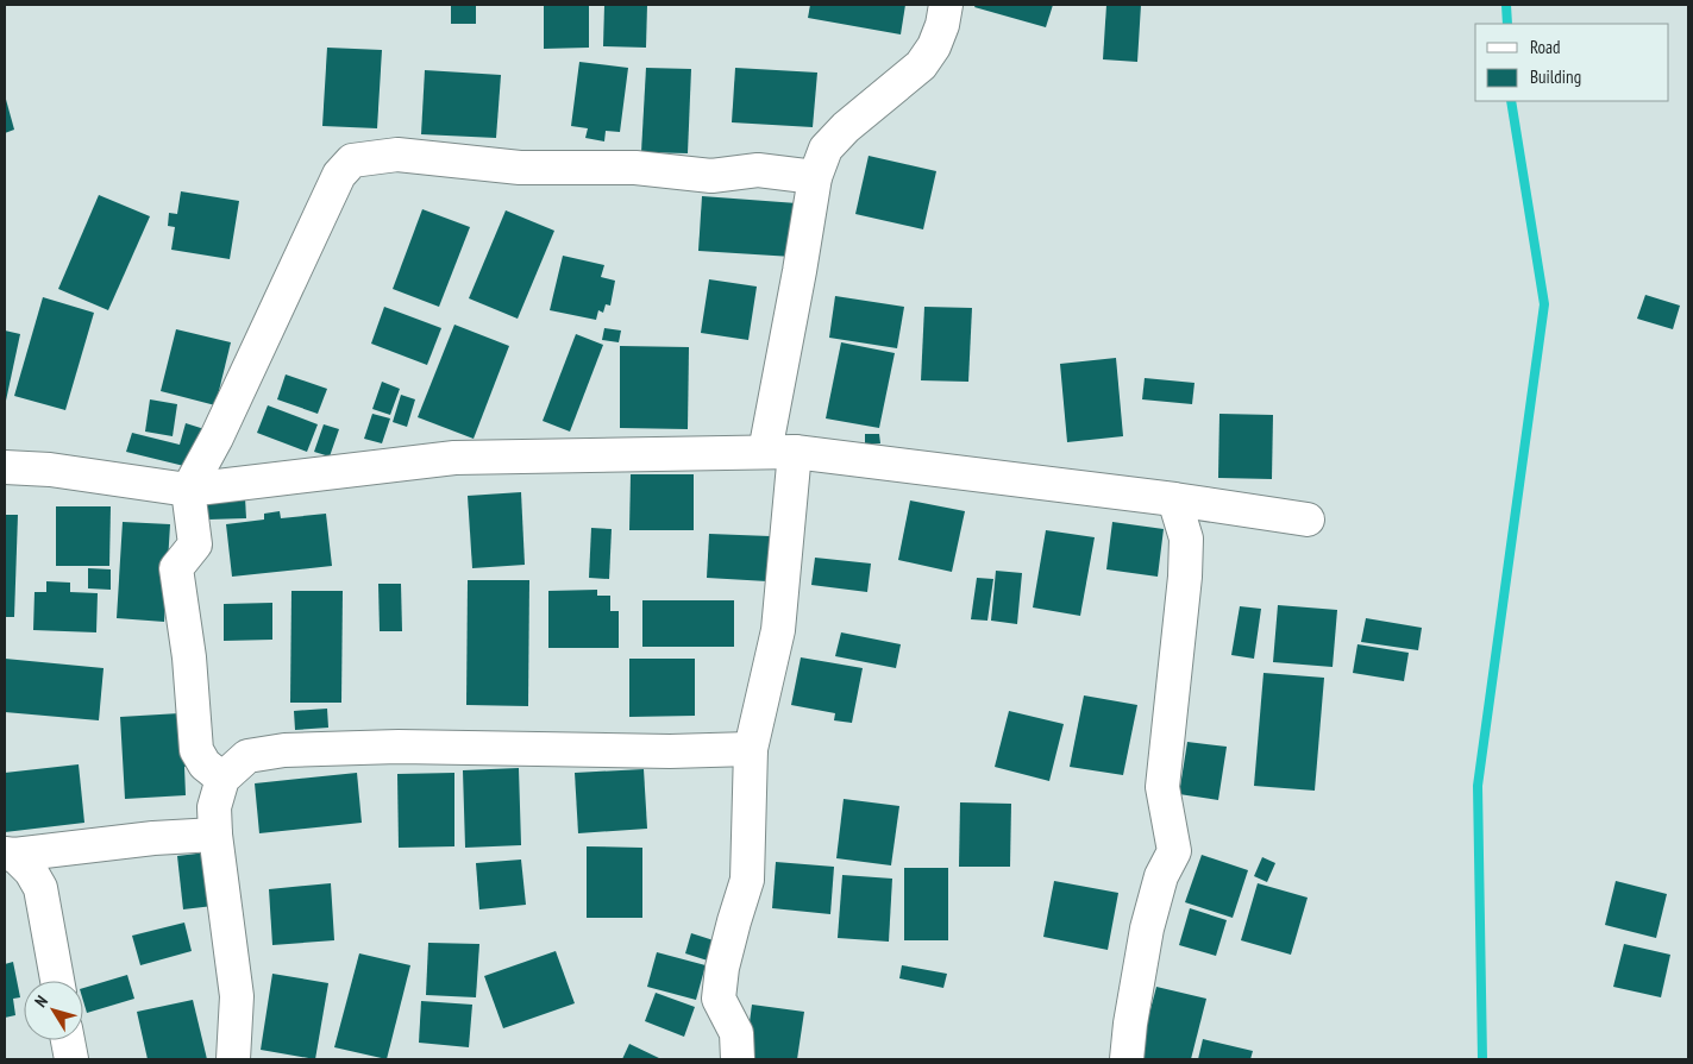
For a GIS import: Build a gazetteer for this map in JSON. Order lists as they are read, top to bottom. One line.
{"legend":["Road","Building"],"north":"top left"}
